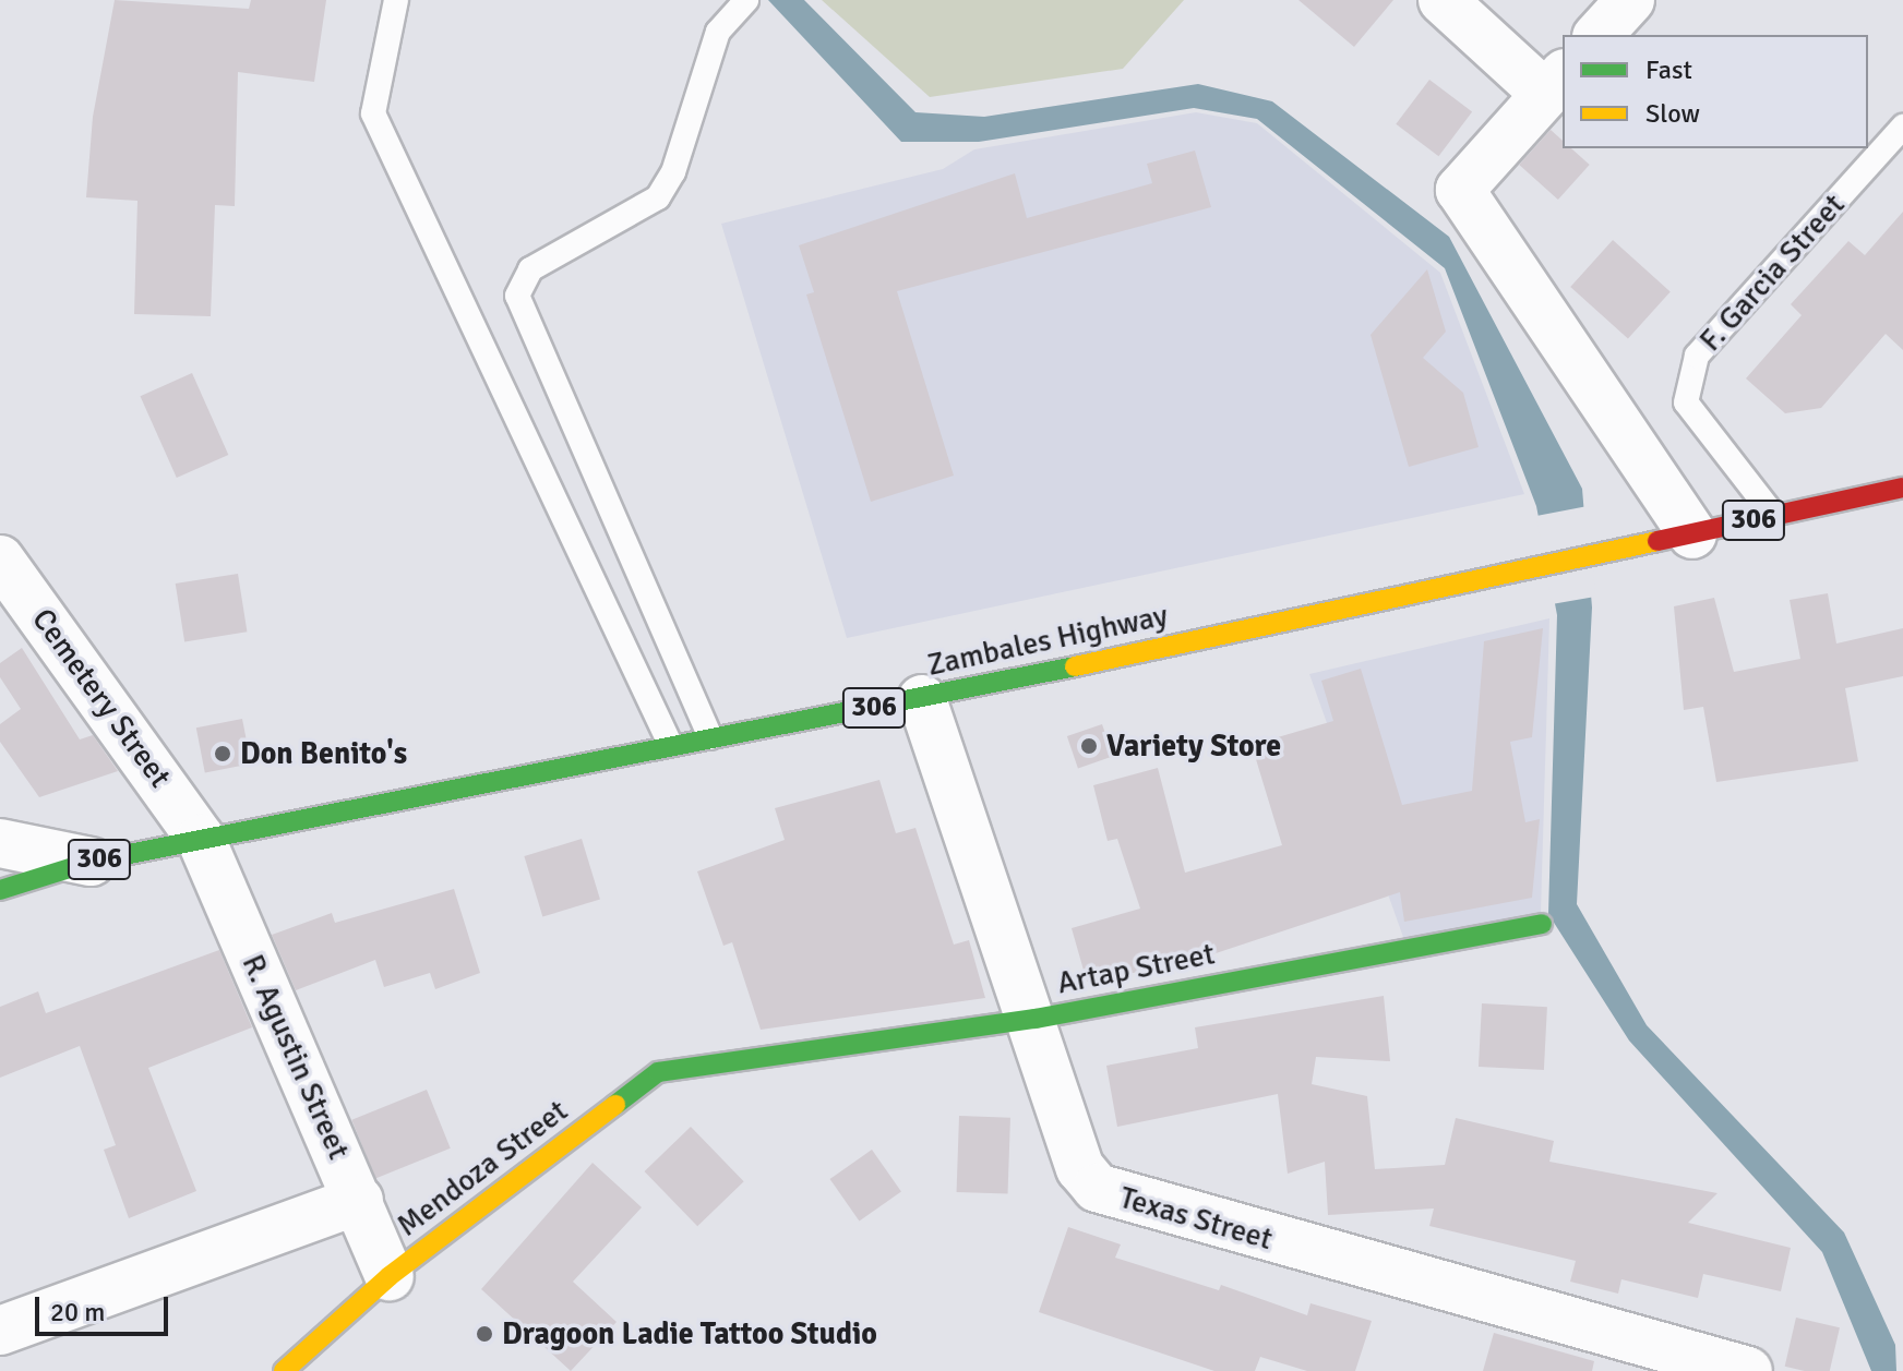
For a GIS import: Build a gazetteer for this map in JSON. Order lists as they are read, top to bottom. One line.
{"streets":{"main road":["306","Zambales Highway","Artap Street","Mendoza Street"],"street":["Cemetery Street","R. Agustin Street","Texas Street"],"lane":["F. Garcia Street"]},"crossings":[["F. Garcia Street","Zambales Highway"],["Zambales Highway","Cemetery Street"],["Zambales Highway","R. Agustin Street"],["Zambales Highway","Texas Street"],["Cemetery Street","R. Agustin Street"],["Artap Street","Mendoza Street"],["Artap Street","Texas Street"],["R. Agustin Street","Mendoza Street"]],"places":["Variety Store","Don Benito's","Dragoon Ladie Tattoo Studio"],"legend":["Fast","Slow"],"scale_bar":"20 m"}
